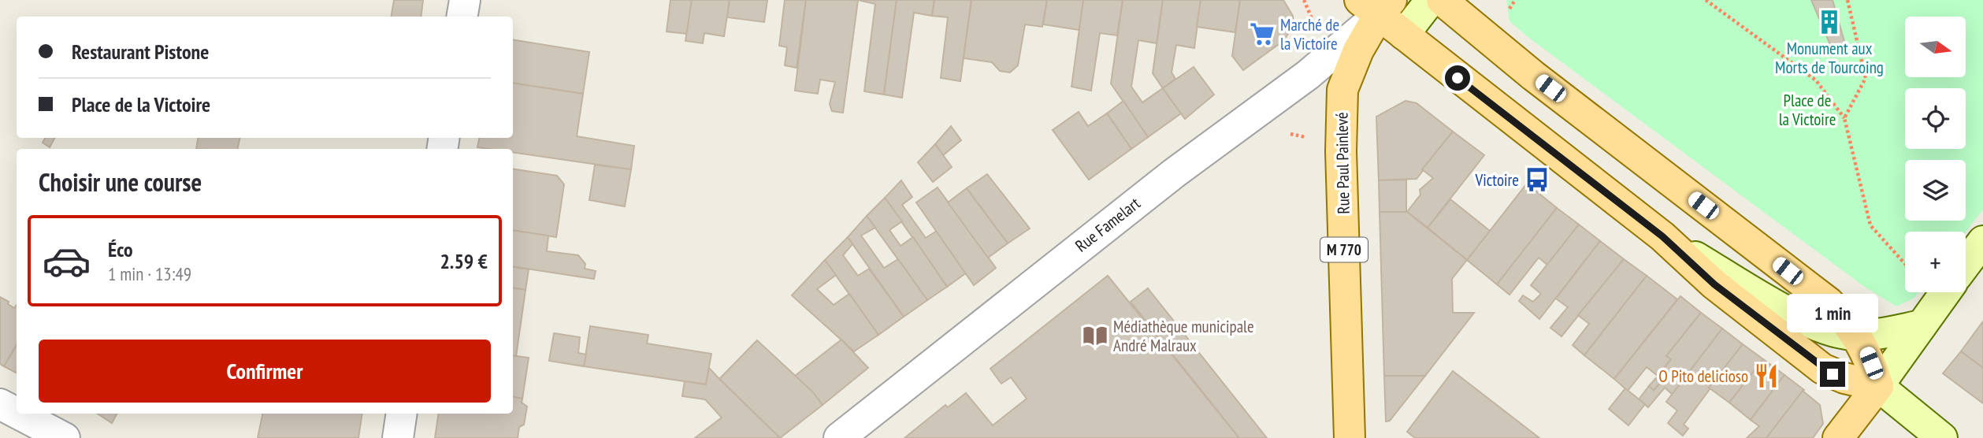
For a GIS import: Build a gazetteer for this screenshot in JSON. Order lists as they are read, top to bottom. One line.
{"streets":{"main road":["Rue Paul Painlevé","M 770"],"street":["Rue Famelart"]},"crossings":[["Rue Paul Painlevé","Rue Famelart"]],"parks":["Place de la Victoire"],"places":{"building":["Monument aux Morts de Tourcoing"],"supermarket":["Marché de la Victoire"],"bus stop":["Victoire"],"library":["Médiathèque municipale André Malraux"],"restaurant":["O Pito delicioso"]},"north":"right","page":{"map_buttons":"+","banner":["Restaurant Pistone","Place de la Victoire"],"heading":"Choisir une course","list":[{"name":"Éco","note":"1 min · 13:49","value":"2.59 €"}],"bubble":"1 min","buttons":"Confirmer"}}
